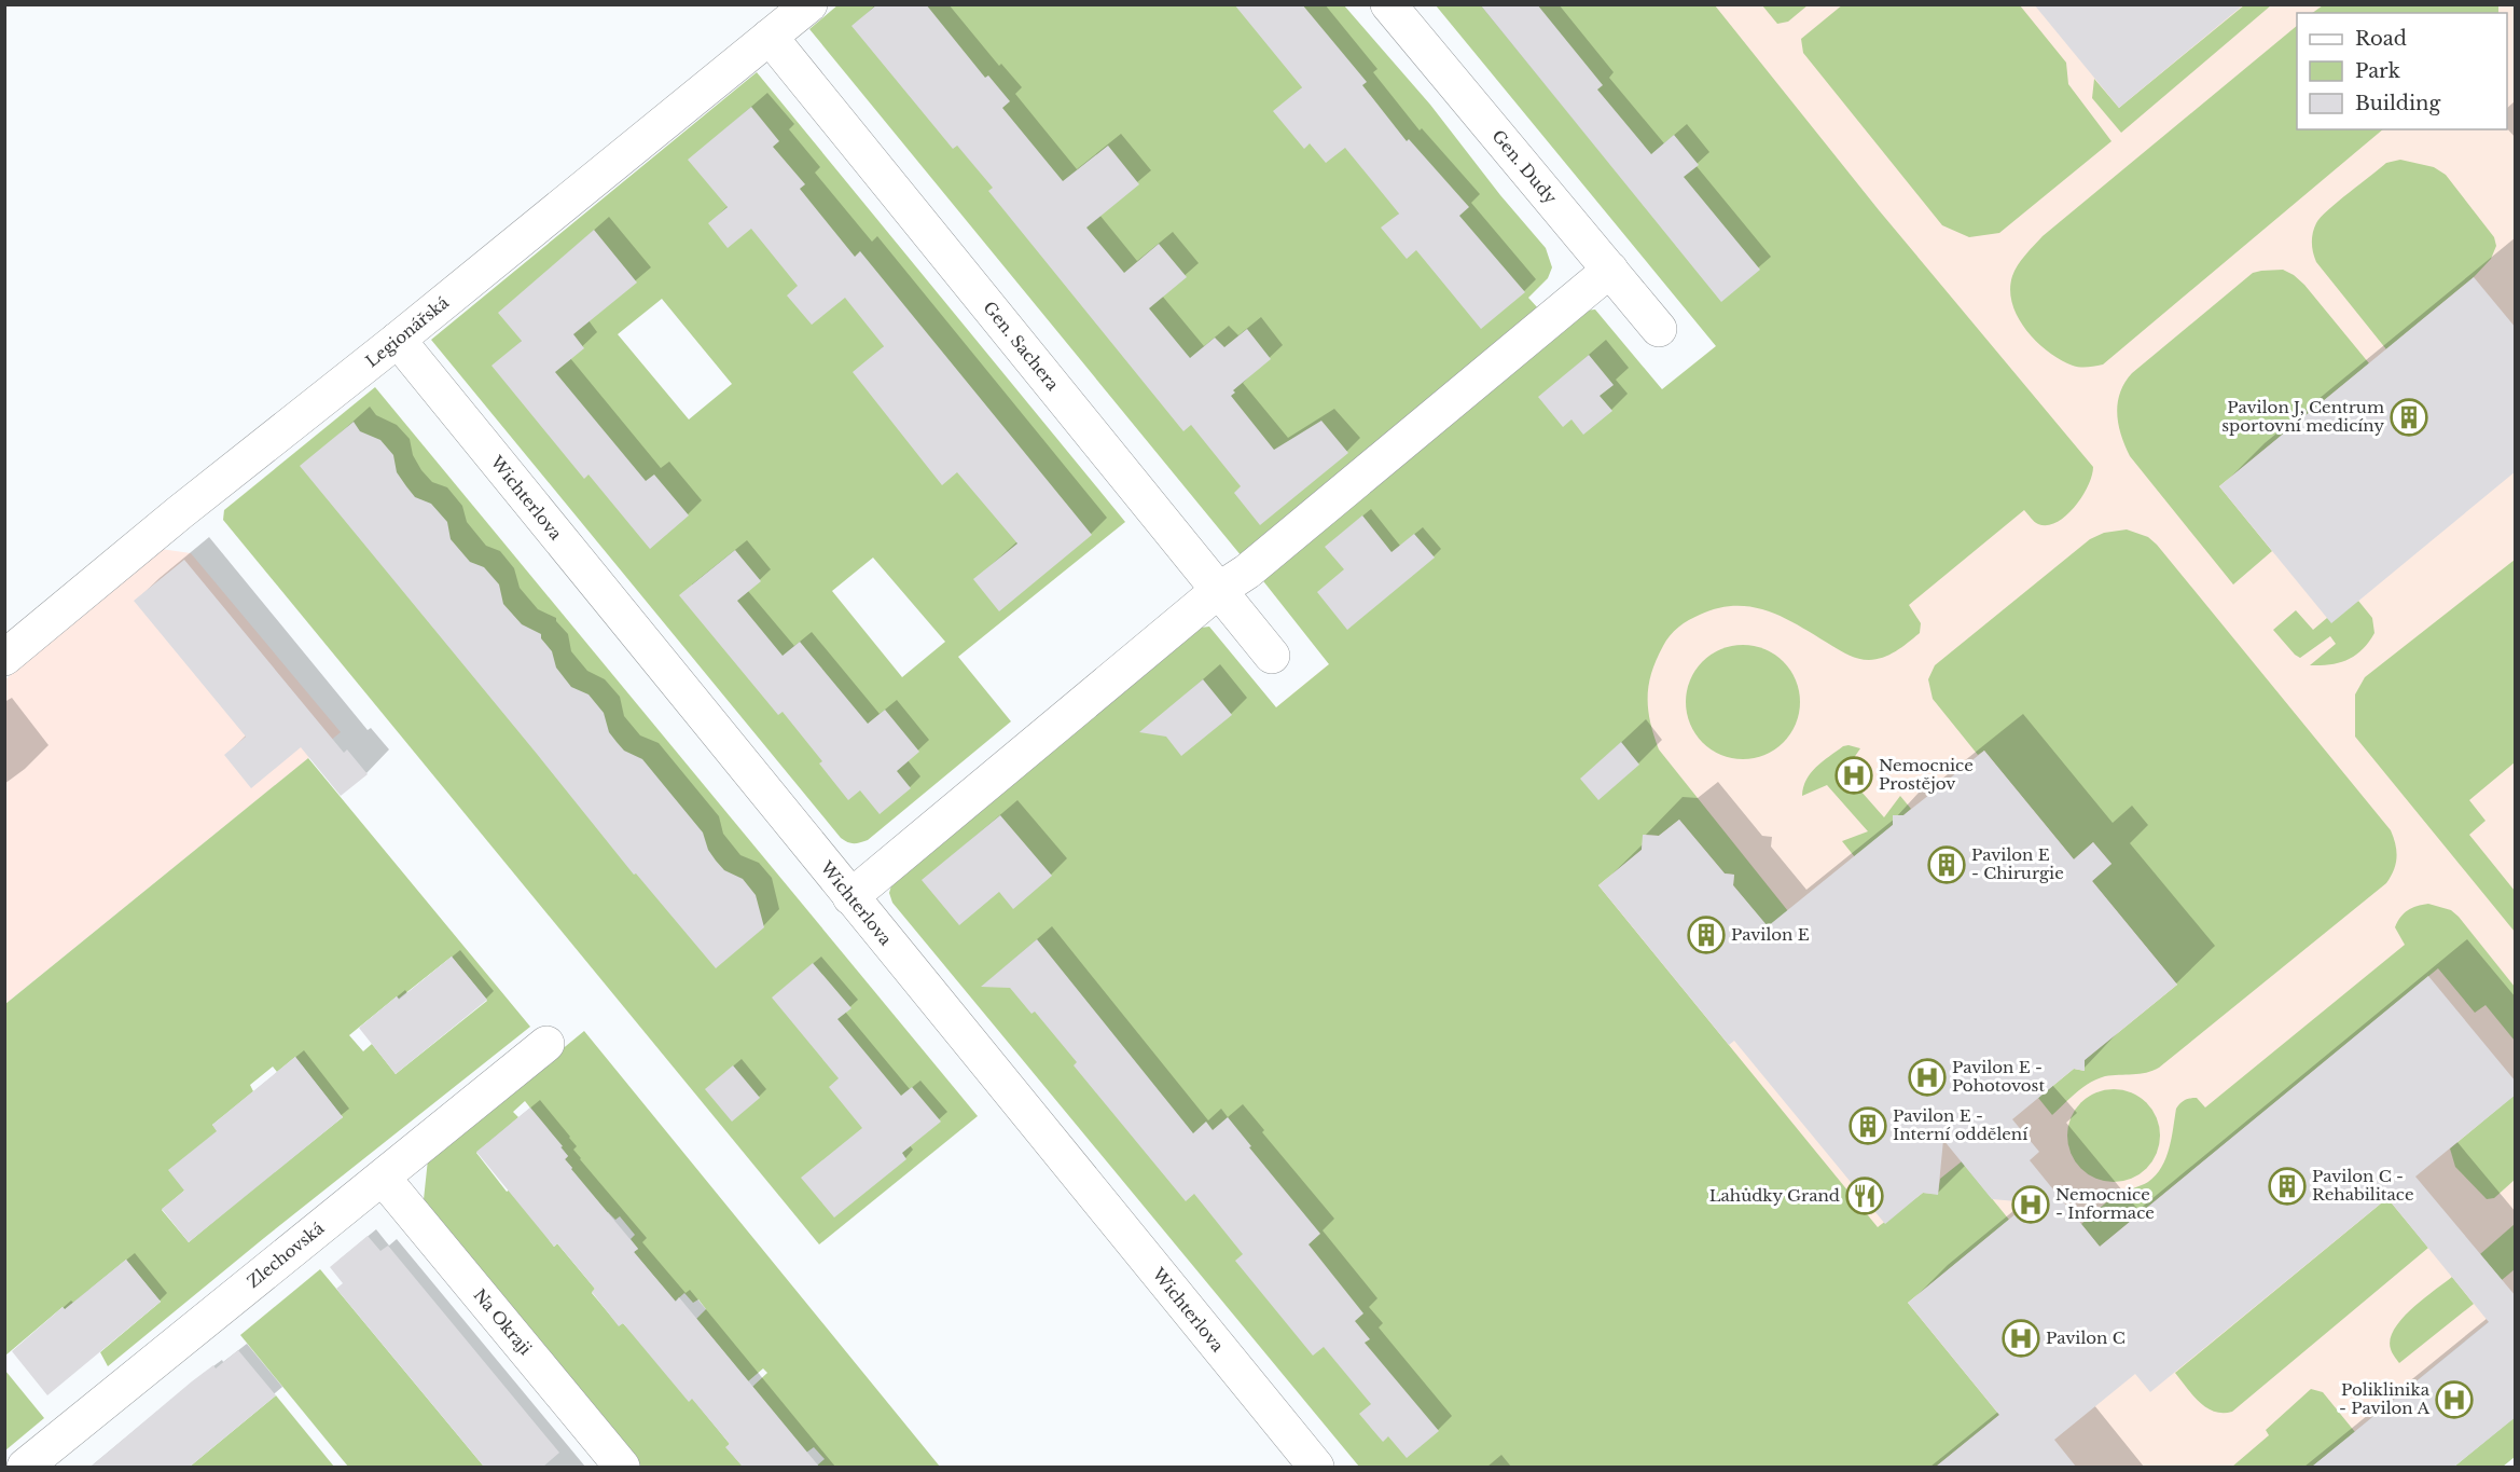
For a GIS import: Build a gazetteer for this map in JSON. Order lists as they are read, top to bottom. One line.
{"streets":{"street":["Gen. Dudy","Legionářská","Gen. Sachera","Wichterlova","Zlechovská","Na Okraji"]},"crossings":[["Legionářská","Gen. Sachera"],["Legionářská","Wichterlova"],["Zlechovská","Na Okraji"]],"places":{"building":["Pavilon J, Centrum sportovní medicíny","Pavilon E - Chirurgie","Pavilon E","Pavilon E - Interní oddělení","Pavilon C - Rehabilitace"],"hospital":["Nemocnice Prostějov","Pavilon E - Pohotovost","Nemocnice - Informace","Pavilon C","Poliklinika - Pavilon A"],"restaurant":["Lahůdky Grand"]},"legend":["Road","Park","Building"]}
